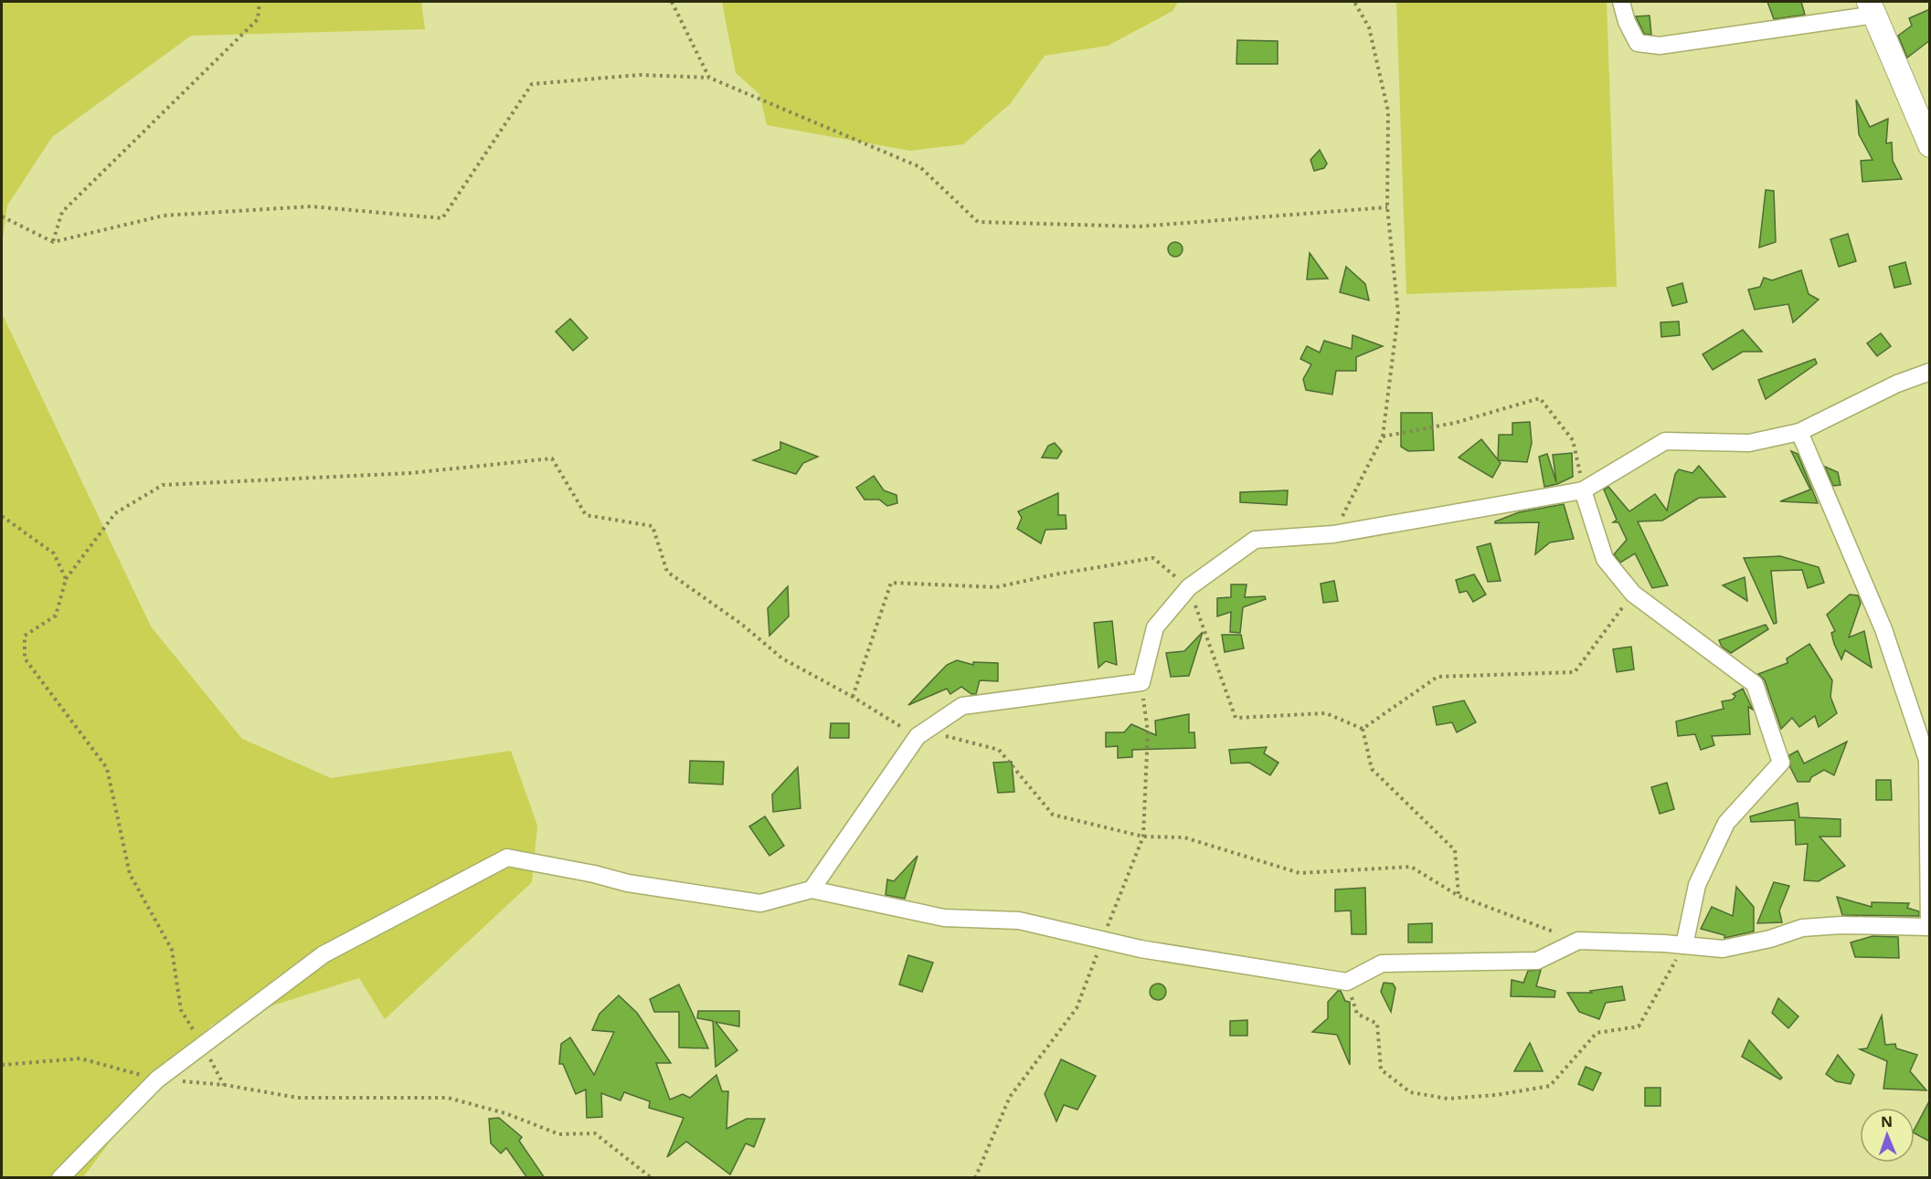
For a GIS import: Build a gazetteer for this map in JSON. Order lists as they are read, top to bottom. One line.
{"north":"top"}
